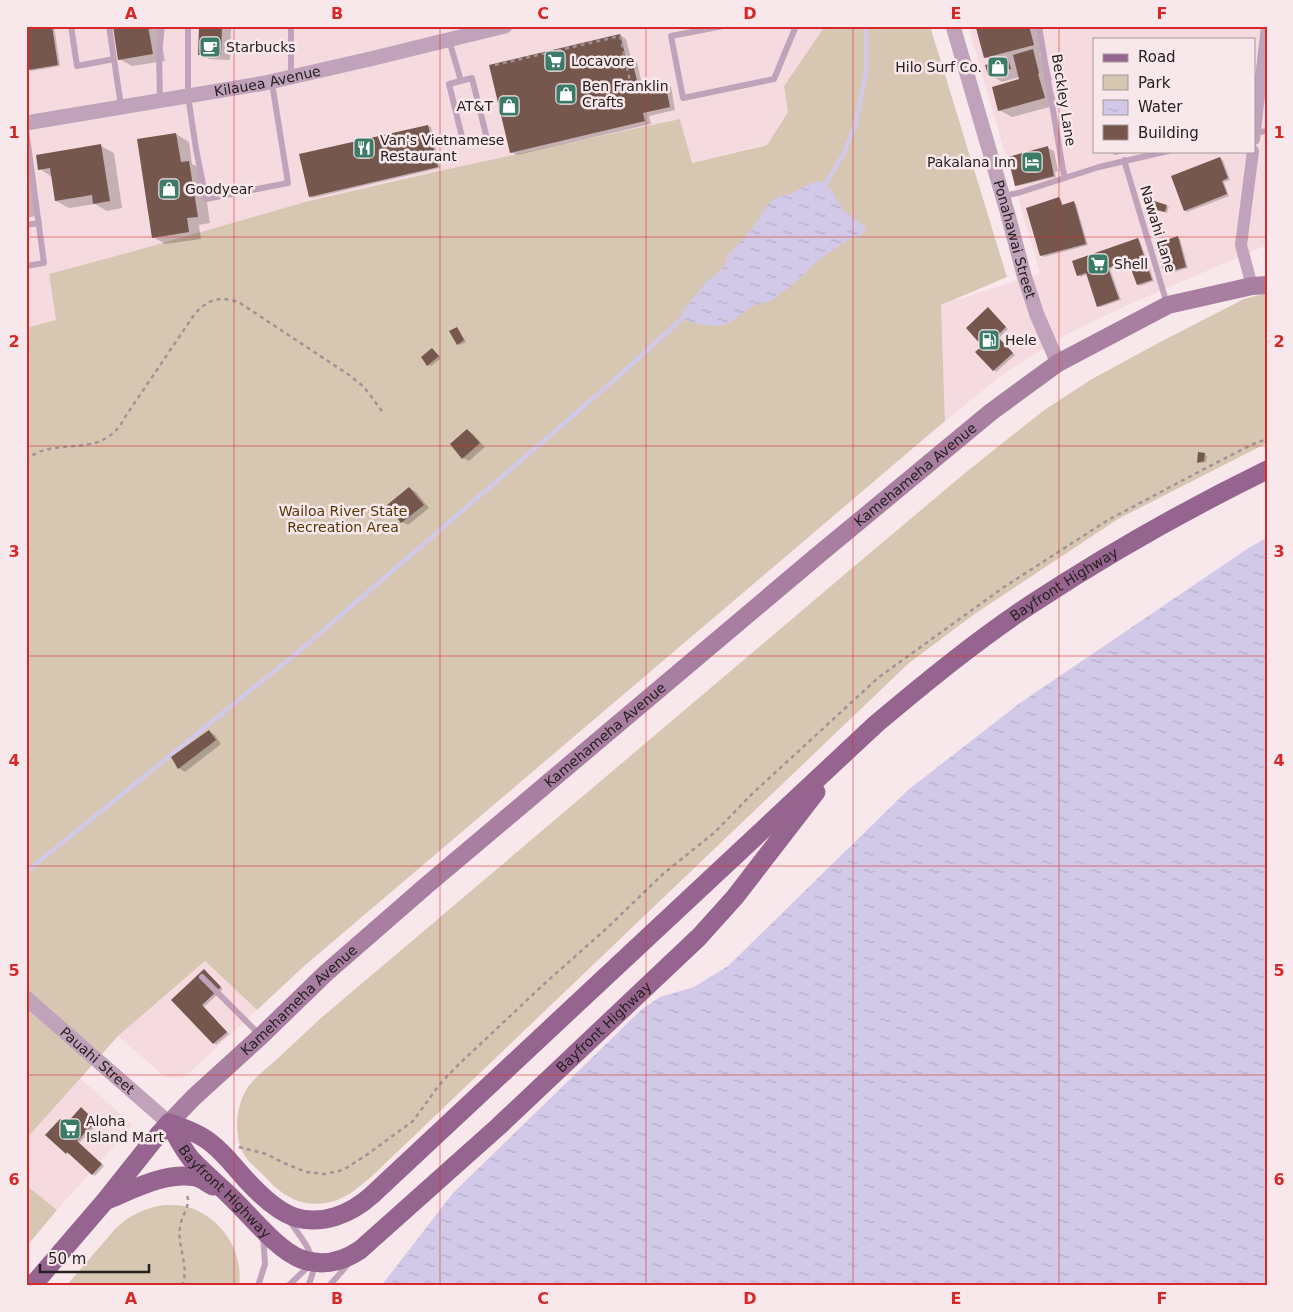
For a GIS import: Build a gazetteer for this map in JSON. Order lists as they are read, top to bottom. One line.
{"streets":{"main road":["Kamehameha Avenue","Bayfront Highway"],"street":["Kilauea Avenue","Ponahawai Street","Pauahi Street"],"lane":["Beckley Lane","Nawahi Lane"]},"crossings":[["Nawahi Lane","Kamehameha Avenue"],["Ponahawai Street","Kamehameha Avenue"],["Kamehameha Avenue","Bayfront Highway"],["Kamehameha Avenue","Pauahi Street"],["Bayfront Highway","Pauahi Street"]],"parks":["Wailoa River State Recreation Area"],"places":{"cafe":["Starbucks"],"supermarket":["Locavore","Shell","Aloha Island Mart"],"shop":["Hilo Surf Co.","Ben Franklin Crafts","AT&T","Goodyear"],"restaurant":["Van's Vietnamese Restaurant"],"hotel":["Pakalana Inn"],"fuel station":["Hele"]},"legend":["Road","Park","Water","Building"],"scale_bar":"50 m","grid":{"columns":["A","B","C","D","E","F"],"rows":["1","2","3","4","5","6"]}}
